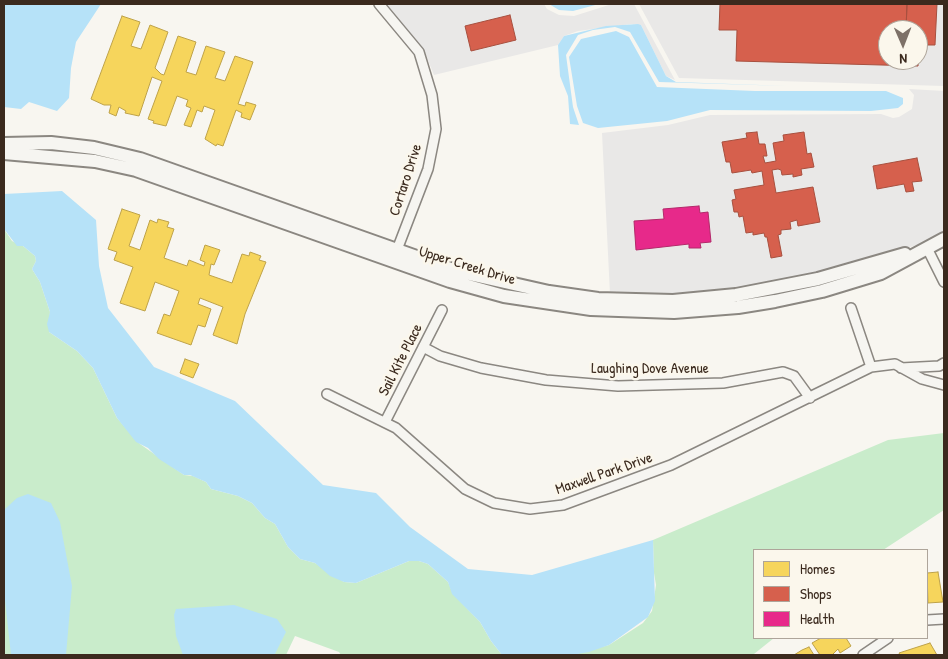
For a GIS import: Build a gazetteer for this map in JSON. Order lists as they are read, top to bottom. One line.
{"streets":{"street":["Cortaro Drive","Upper Creek Drive","Sail Kite Place","Laughing Dove Avenue","Maxwell Park Drive"]},"crossings":[["Cortaro Drive","Upper Creek Drive"],["Sail Kite Place","Laughing Dove Avenue"],["Sail Kite Place","Maxwell Park Drive"],["Laughing Dove Avenue","Maxwell Park Drive"]],"legend":["Homes","Shops","Health"],"north":"bottom"}
